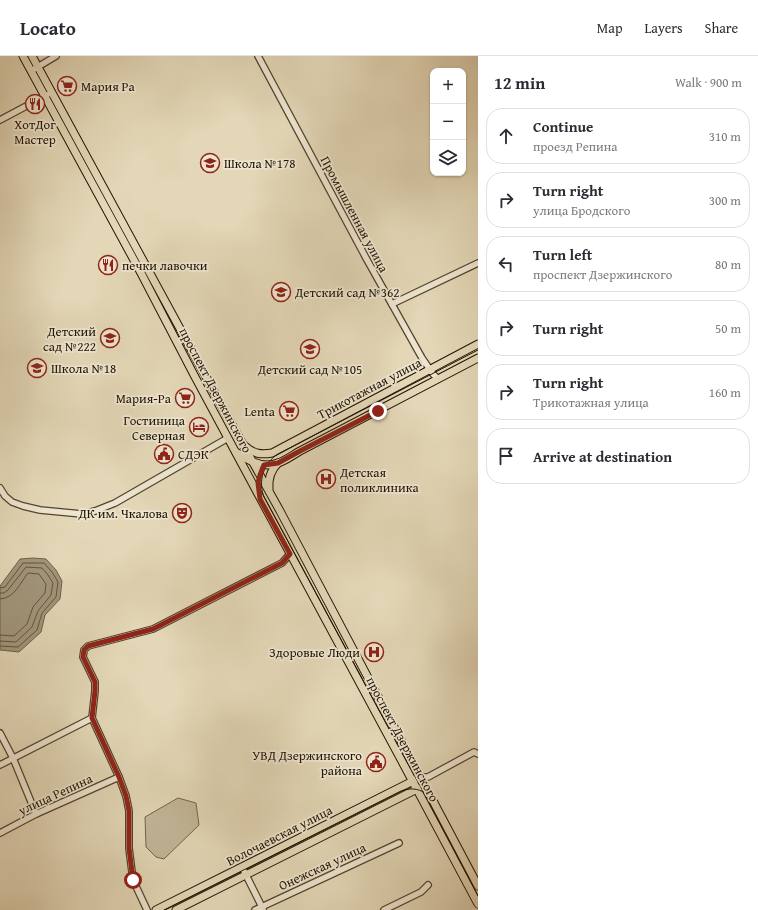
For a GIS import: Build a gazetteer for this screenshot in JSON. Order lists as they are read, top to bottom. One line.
{"streets":{"main road":["Трикотажная улица","проспект Дзержинского","Волочаевская улица"],"street":["Промышленная улица","улица Репина","Онежская улица"]},"crossings":[["Промышленная улица","Трикотажная улица"],["проспект Дзержинского","Волочаевская улица"]],"places":{"supermarket":["Мария Ра","Мария-Ра","Lenta"],"restaurant":["ХотДог Мастер","печки лавочки"],"school or university":["Школа №178","Детский сад №362","Детский сад №222","Детский сад №105","Школа №18"],"hotel":["Гостиница Северная"],"public building":["СДЭК","УВД Дзержинского района"],"hospital":["Детская поликлиника","Здоровые Люди"],"theatre":["ДК им. Чкалова"]},"page":{"header":"Locato","nav":["Map","Layers","Share"],"heading":["12 min","Walk · 900 m"],"map_buttons":["+","−"],"list":[["Continue","проезд Репина","310 m"],["Turn right","улица Бродского","300 m"],["Turn left","проспект Дзержинского","80 m"],["Turn right","50 m"],["Turn right","Трикотажная улица","160 m"],"Arrive at destination"]}}
